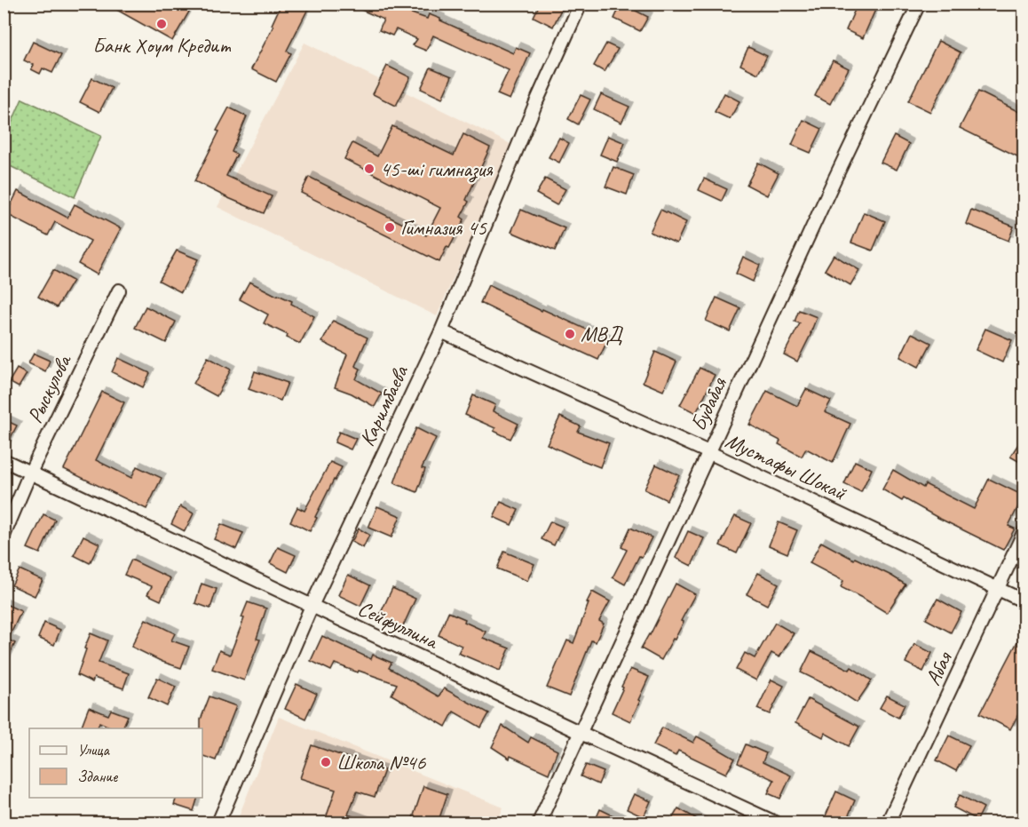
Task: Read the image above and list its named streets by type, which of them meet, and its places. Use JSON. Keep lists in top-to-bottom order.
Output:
{
  "streets": {
    "street": [
      "Рыскулова",
      "Будабая",
      "Каримбаева",
      "Мустафы Шокай",
      "Сейфуллина",
      "Абая"
    ]
  },
  "crossings": [
    ["Рыскулова", "Сейфуллина"],
    ["Будабая", "Мустафы Шокай"],
    ["Будабая", "Сейфуллина"],
    ["Каримбаева", "Мустафы Шокай"],
    ["Каримбаева", "Сейфуллина"],
    ["Мустафы Шокай", "Абая"]
  ],
  "places": [
    "Банк Хоум Кредит",
    "45-ші гимназия",
    "Гимназия 45",
    "МВД",
    "Школа №46"
  ],
  "legend": ["Улица", "Здание"]
}
